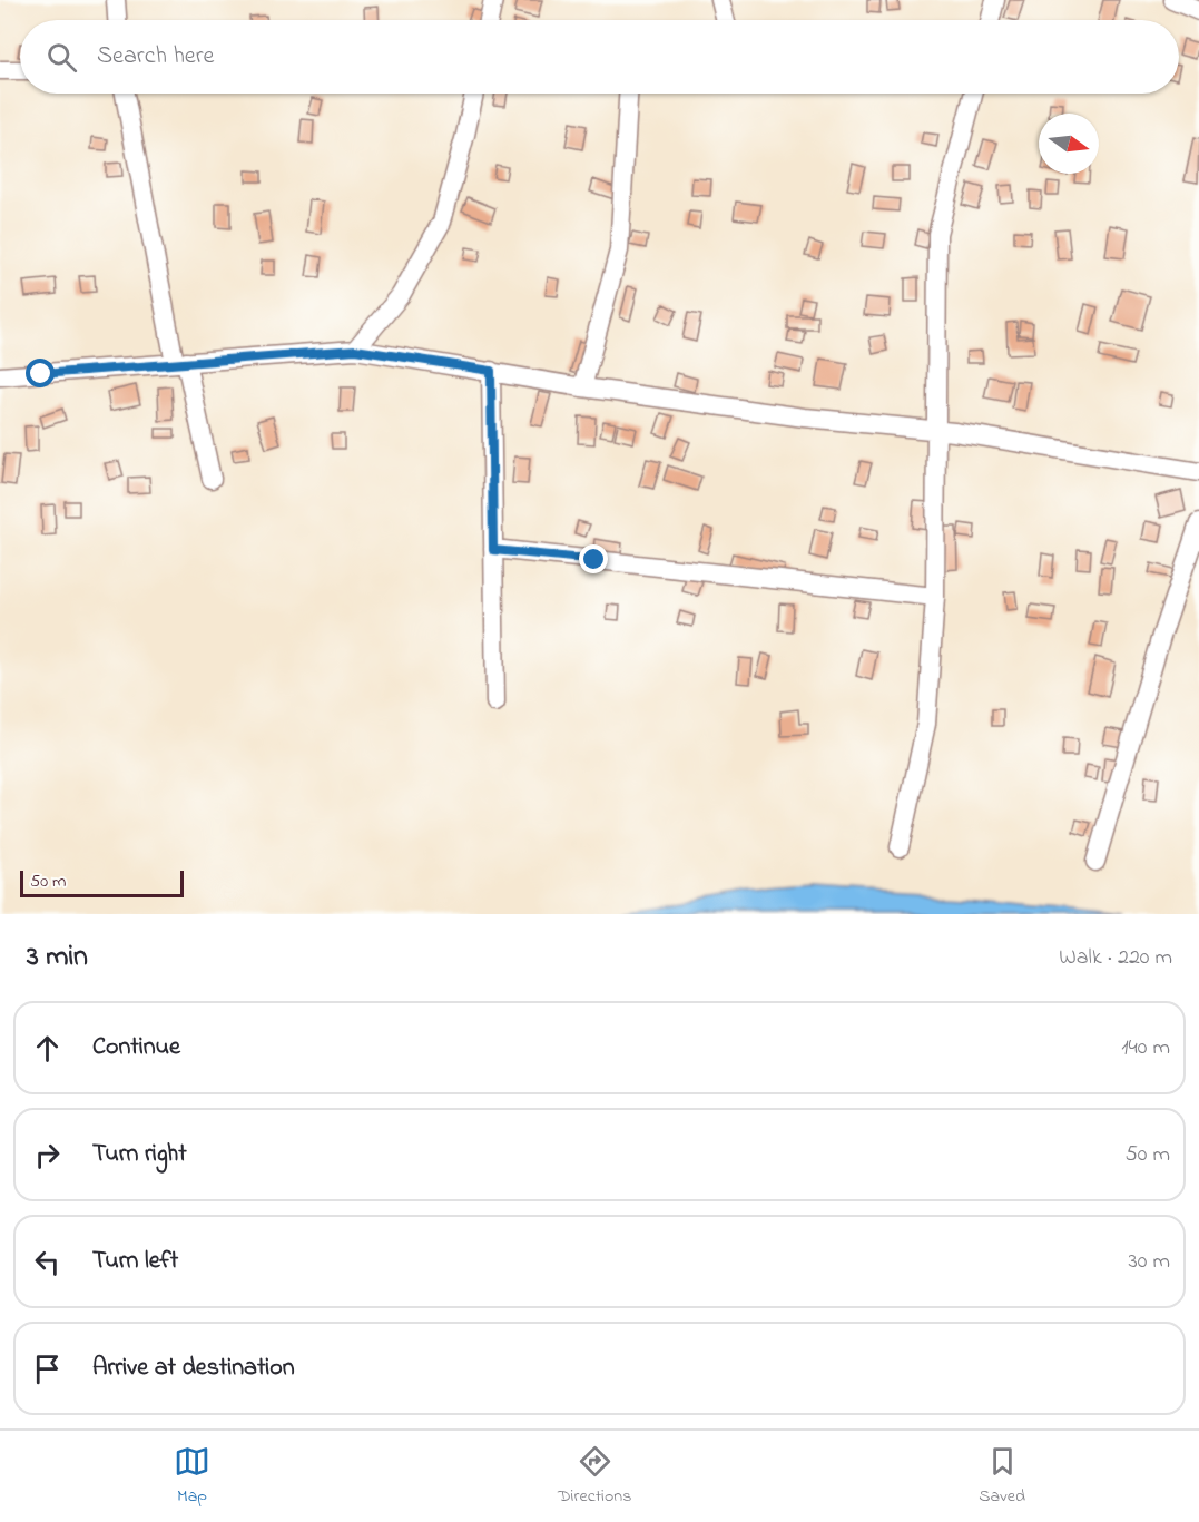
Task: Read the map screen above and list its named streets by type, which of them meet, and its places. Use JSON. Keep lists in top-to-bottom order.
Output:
{
  "scale_bar": "50 m",
  "north": "right",
  "page": {
    "search": "Search here",
    "scale": "50 m",
    "heading": ["3 min", "Walk · 220 m"],
    "list": [
      ["Continue", "140 m"],
      ["Turn right", "50 m"],
      ["Turn left", "30 m"],
      "Arrive at destination"
    ],
    "nav": ["Map", "Directions", "Saved"]
  }
}
